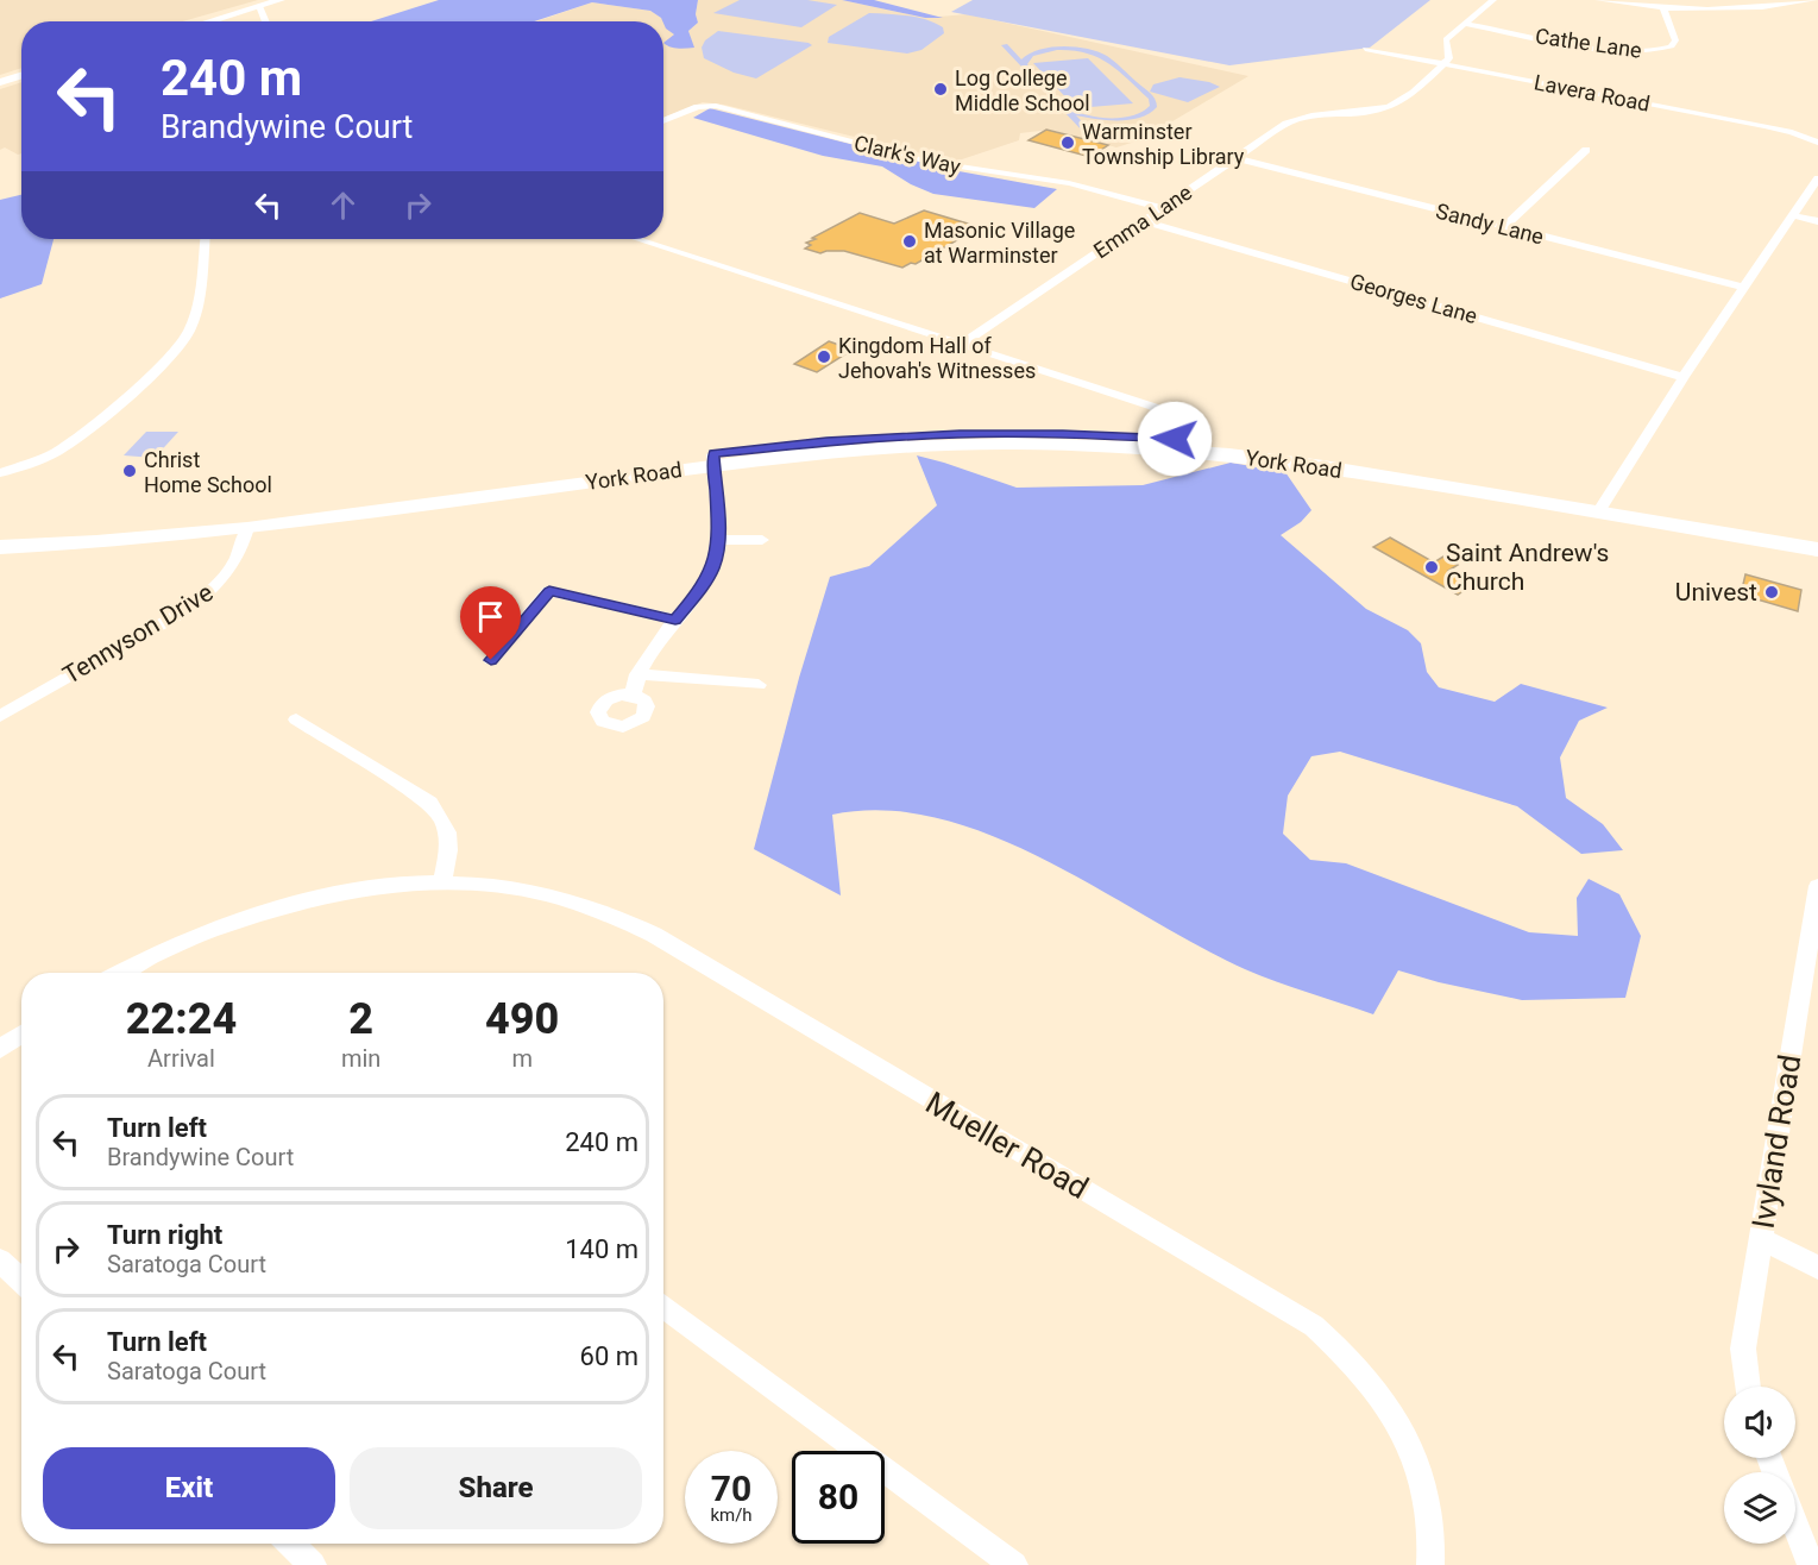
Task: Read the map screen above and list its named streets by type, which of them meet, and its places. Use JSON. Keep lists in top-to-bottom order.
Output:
{
  "streets": {
    "highway": ["York Road"],
    "street": [
      "Cathe Lane",
      "Lavera Road",
      "Clark's Way",
      "Emma Lane",
      "Sandy Lane",
      "Georges Lane",
      "Tennyson Drive",
      "Ivyland Road",
      "Mueller Road"
    ]
  },
  "crossings": [
    ["Lavera Road", "Emma Lane"],
    ["Clark's Way", "Emma Lane"],
    ["Emma Lane", "Sandy Lane"],
    ["Emma Lane", "Georges Lane"],
    ["York Road", "Tennyson Drive"]
  ],
  "places": [
    "Log College Middle School",
    "Warminster Township Library",
    "Masonic Village at Warminster",
    "Kingdom Hall of Jehovah's Witnesses",
    "Christ Home School",
    "Saint Andrew's Church",
    "Univest"
  ],
  "page": {
    "turn": ["240 m", "Brandywine Court"],
    "eta": [
      "22:24",
      "Arrival",
      "2",
      "min",
      "490",
      "m"
    ],
    "list": [
      {
        "name": "Turn left",
        "note": "Brandywine Court",
        "value": "240 m"
      },
      {
        "name": "Turn right",
        "note": "Saratoga Court",
        "value": "140 m"
      },
      {
        "name": "Turn left",
        "note": "Saratoga Court",
        "value": "60 m"
      }
    ],
    "buttons": ["Exit", "Share"],
    "speed": "70 km/h",
    "limit": "80"
  }
}
